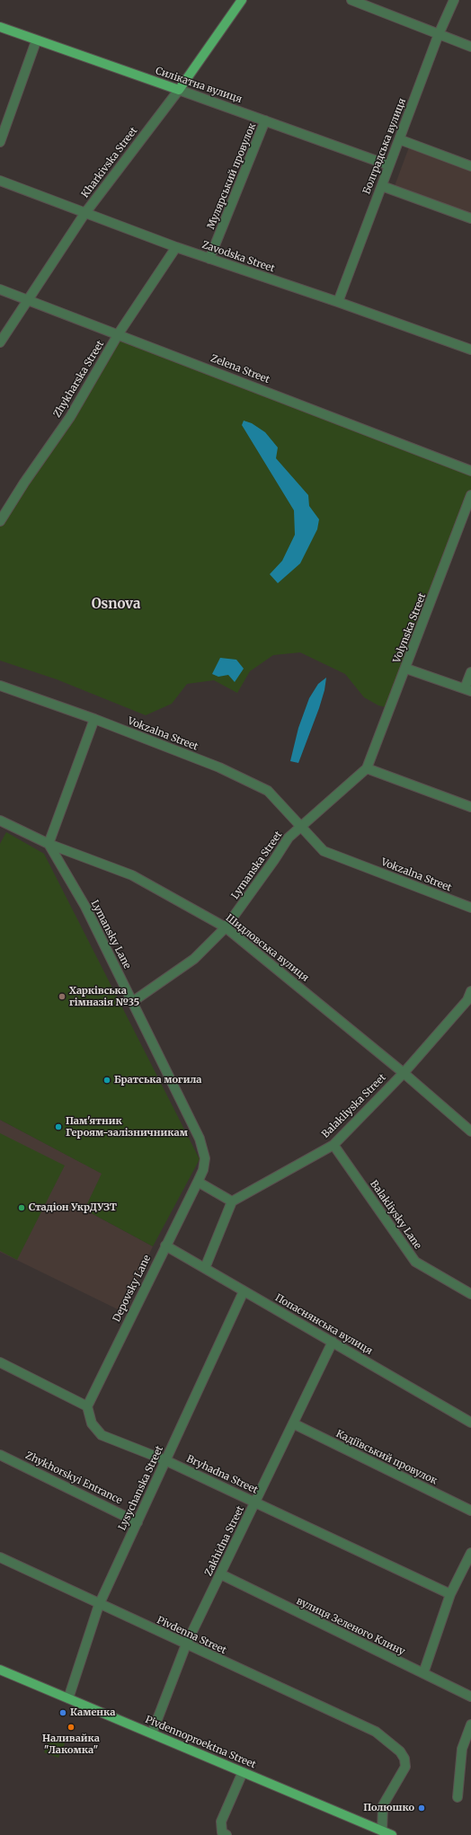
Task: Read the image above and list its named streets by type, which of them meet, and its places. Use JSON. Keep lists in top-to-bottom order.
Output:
{
  "streets": {
    "main road": ["Силікатна вулиця", "Kharkivska Street", "Pivdennoproektna Street"],
    "street": [
      "Болградська вулиця",
      "Мулярський провулок",
      "Zavodska Street",
      "Zelena Street",
      "Zhykharska Street",
      "Volynska Street",
      "Vokzalna Street",
      "Lymanska Street",
      "Lymansky Lane",
      "Шидловська вулиця",
      "Balakliyska Street",
      "Balakliysky Lane",
      "Depovsky Lane",
      "Попаснянська вулиця",
      "Кадіївський провулок",
      "Bryhadna Street",
      "Zhykhorskyi Entrance",
      "Lysychanska Street",
      "Zakhidna Street",
      "вулиця Зеленого Клину",
      "Pivdenna Street"
    ]
  },
  "crossings": [
    ["Силікатна вулиця", "Болградська вулиця"],
    ["Силікатна вулиця", "Kharkivska Street"],
    ["Силікатна вулиця", "Мулярський провулок"],
    ["Болградська вулиця", "Zavodska Street"],
    ["Kharkivska Street", "Zavodska Street"],
    ["Kharkivska Street", "Zelena Street"],
    ["Мулярський провулок", "Zavodska Street"],
    ["Zavodska Street", "Zhykharska Street"],
    ["Zelena Street", "Zhykharska Street"],
    ["Vokzalna Street", "Lymanska Street"],
    ["Lymanska Street", "Lymansky Lane"],
    ["Lymanska Street", "Шидловська вулиця"],
    ["Lymansky Lane", "Шидловська вулиця"],
    ["Lymansky Lane", "Depovsky Lane"],
    ["Шидловська вулиця", "Balakliyska Street"],
    ["Balakliyska Street", "Balakliysky Lane"],
    ["Depovsky Lane", "Попаснянська вулиця"],
    ["Depovsky Lane", "Bryhadna Street"],
    ["Попаснянська вулиця", "Lysychanska Street"],
    ["Попаснянська вулиця", "Zakhidna Street"],
    ["Кадіївський провулок", "Zakhidna Street"],
    ["Bryhadna Street", "Lysychanska Street"],
    ["Bryhadna Street", "Zakhidna Street"],
    ["Zhykhorskyi Entrance", "Lysychanska Street"],
    ["Lysychanska Street", "Pivdenna Street"],
    ["Lysychanska Street", "Pivdennoproektna Street"],
    ["Zakhidna Street", "вулиця Зеленого Клину"],
    ["Zakhidna Street", "Pivdenna Street"],
    ["Zakhidna Street", "Pivdennoproektna Street"],
    ["Pivdenna Street", "Pivdennoproektna Street"]
  ],
  "districts": ["Osnova"],
  "places": [
    "Харківська гімназія №35",
    "Братська могила",
    "Пам'ятник Героям-залізничникам",
    "Стадіон УкрДУЗТ",
    "Каменка",
    "Наливайка \"Лакомка\"",
    "Полюшко"
  ]
}
